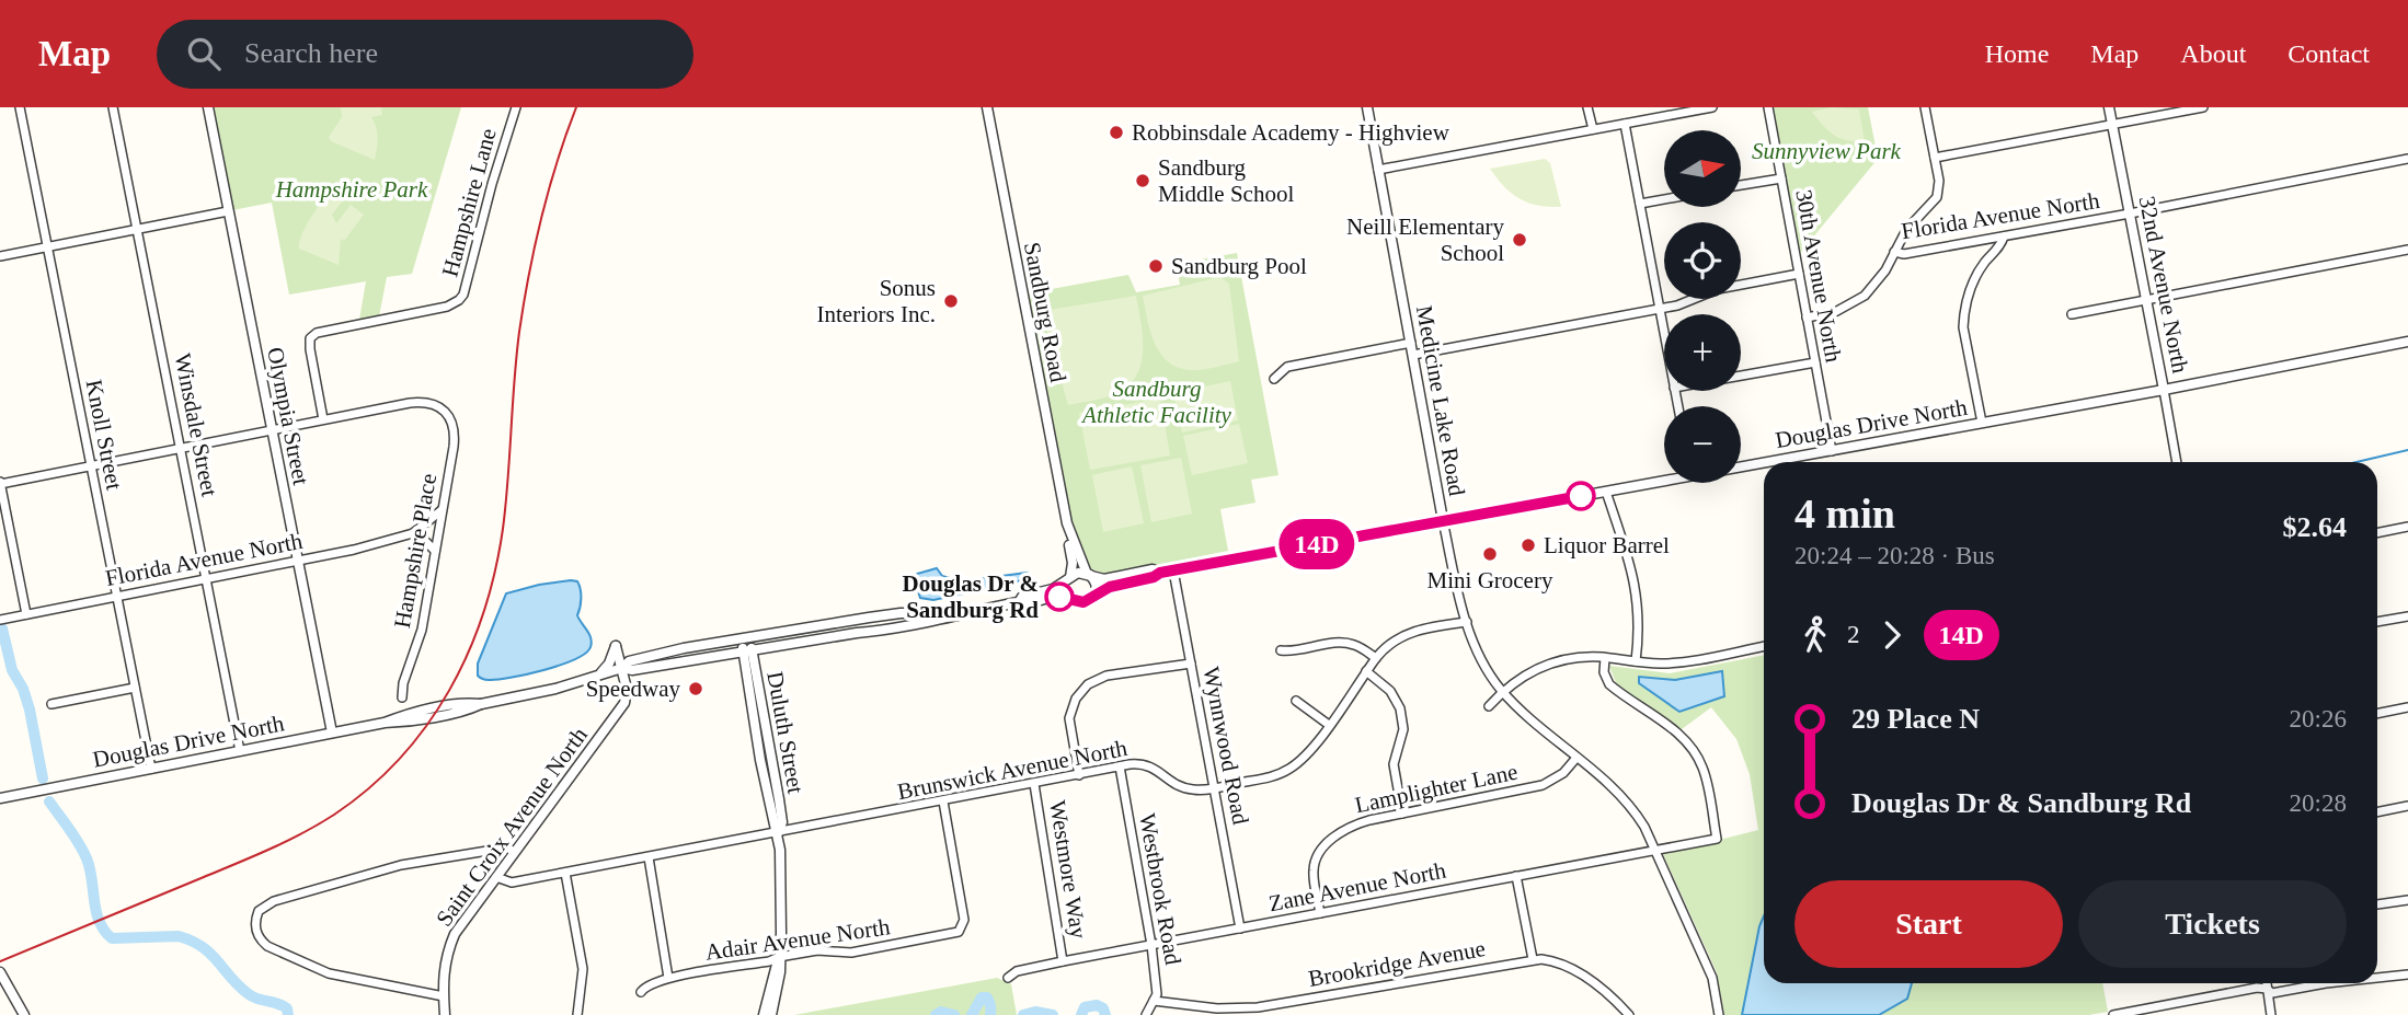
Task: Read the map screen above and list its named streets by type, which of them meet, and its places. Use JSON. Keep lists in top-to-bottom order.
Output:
{
  "streets": {
    "street": [
      "Hampshire Lane",
      "Florida Avenue North",
      "30th Avenue North",
      "32nd Avenue North",
      "Sandburg Road",
      "Medicine Lake Road",
      "Olympia Street",
      "Douglas Drive North",
      "Winsdale Street",
      "Knoll Street",
      "Hampshire Place",
      "Duluth Street",
      "Wynnwood Road",
      "Brunswick Avenue North",
      "Lamplighter Lane",
      "Saint Croix Avenue North",
      "Westmore Way",
      "Zane Avenue North",
      "Westbrook Road",
      "Adair Avenue North",
      "Brookridge Avenue"
    ]
  },
  "crossings": [
    ["Hampshire Lane", "Hampshire Place"],
    ["Florida Avenue North", "30th Avenue North"],
    ["Florida Avenue North", "32nd Avenue North"],
    ["Florida Avenue North", "Olympia Street"],
    ["Florida Avenue North", "Winsdale Street"],
    ["Florida Avenue North", "Knoll Street"],
    ["Florida Avenue North", "Hampshire Place"],
    ["30th Avenue North", "Douglas Drive North"],
    ["32nd Avenue North", "Douglas Drive North"],
    ["Sandburg Road", "Douglas Drive North"],
    ["Medicine Lake Road", "Douglas Drive North"],
    ["Medicine Lake Road", "Brunswick Avenue North"],
    ["Medicine Lake Road", "Lamplighter Lane"],
    ["Medicine Lake Road", "Zane Avenue North"],
    ["Olympia Street", "Douglas Drive North"],
    ["Douglas Drive North", "Winsdale Street"],
    ["Douglas Drive North", "Knoll Street"],
    ["Douglas Drive North", "Duluth Street"],
    ["Douglas Drive North", "Wynnwood Road"],
    ["Douglas Drive North", "Saint Croix Avenue North"],
    ["Duluth Street", "Brunswick Avenue North"],
    ["Duluth Street", "Adair Avenue North"],
    ["Wynnwood Road", "Brunswick Avenue North"],
    ["Wynnwood Road", "Zane Avenue North"],
    ["Brunswick Avenue North", "Saint Croix Avenue North"],
    ["Brunswick Avenue North", "Westmore Way"],
    ["Brunswick Avenue North", "Westbrook Road"],
    ["Brunswick Avenue North", "Adair Avenue North"],
    ["Lamplighter Lane", "Zane Avenue North"],
    ["Westmore Way", "Zane Avenue North"],
    ["Zane Avenue North", "Westbrook Road"],
    ["Westbrook Road", "Brookridge Avenue"]
  ],
  "parks": ["Sunnyview Park", "Hampshire Park", "Sandburg Athletic Facility"],
  "places": [
    "Robbinsdale Academy - Highview",
    "Sandburg Middle School",
    "Neill Elementary School",
    "Sandburg Pool",
    "Sonus Interiors Inc.",
    "Liquor Barrel",
    "Mini Grocery",
    "Douglas Dr & Sandburg Rd",
    "Speedway"
  ],
  "lines": ["bus line 14D"],
  "north": "right",
  "page": {
    "header": "Map",
    "search": "Search here",
    "nav": [
      "Home",
      "Map",
      "About",
      "Contact"
    ],
    "on_map": "14D",
    "map_buttons": ["+", "−"],
    "heading": ["4 min", "20:24 – 20:28 · Bus", "$2.64"],
    "legs": ["2", "14D"],
    "list": [
      {
        "name": "29 Place N",
        "value": "20:26"
      },
      {
        "name": "Douglas Dr & Sandburg Rd",
        "value": "20:28"
      }
    ],
    "buttons": ["Start", "Tickets"]
  }
}
